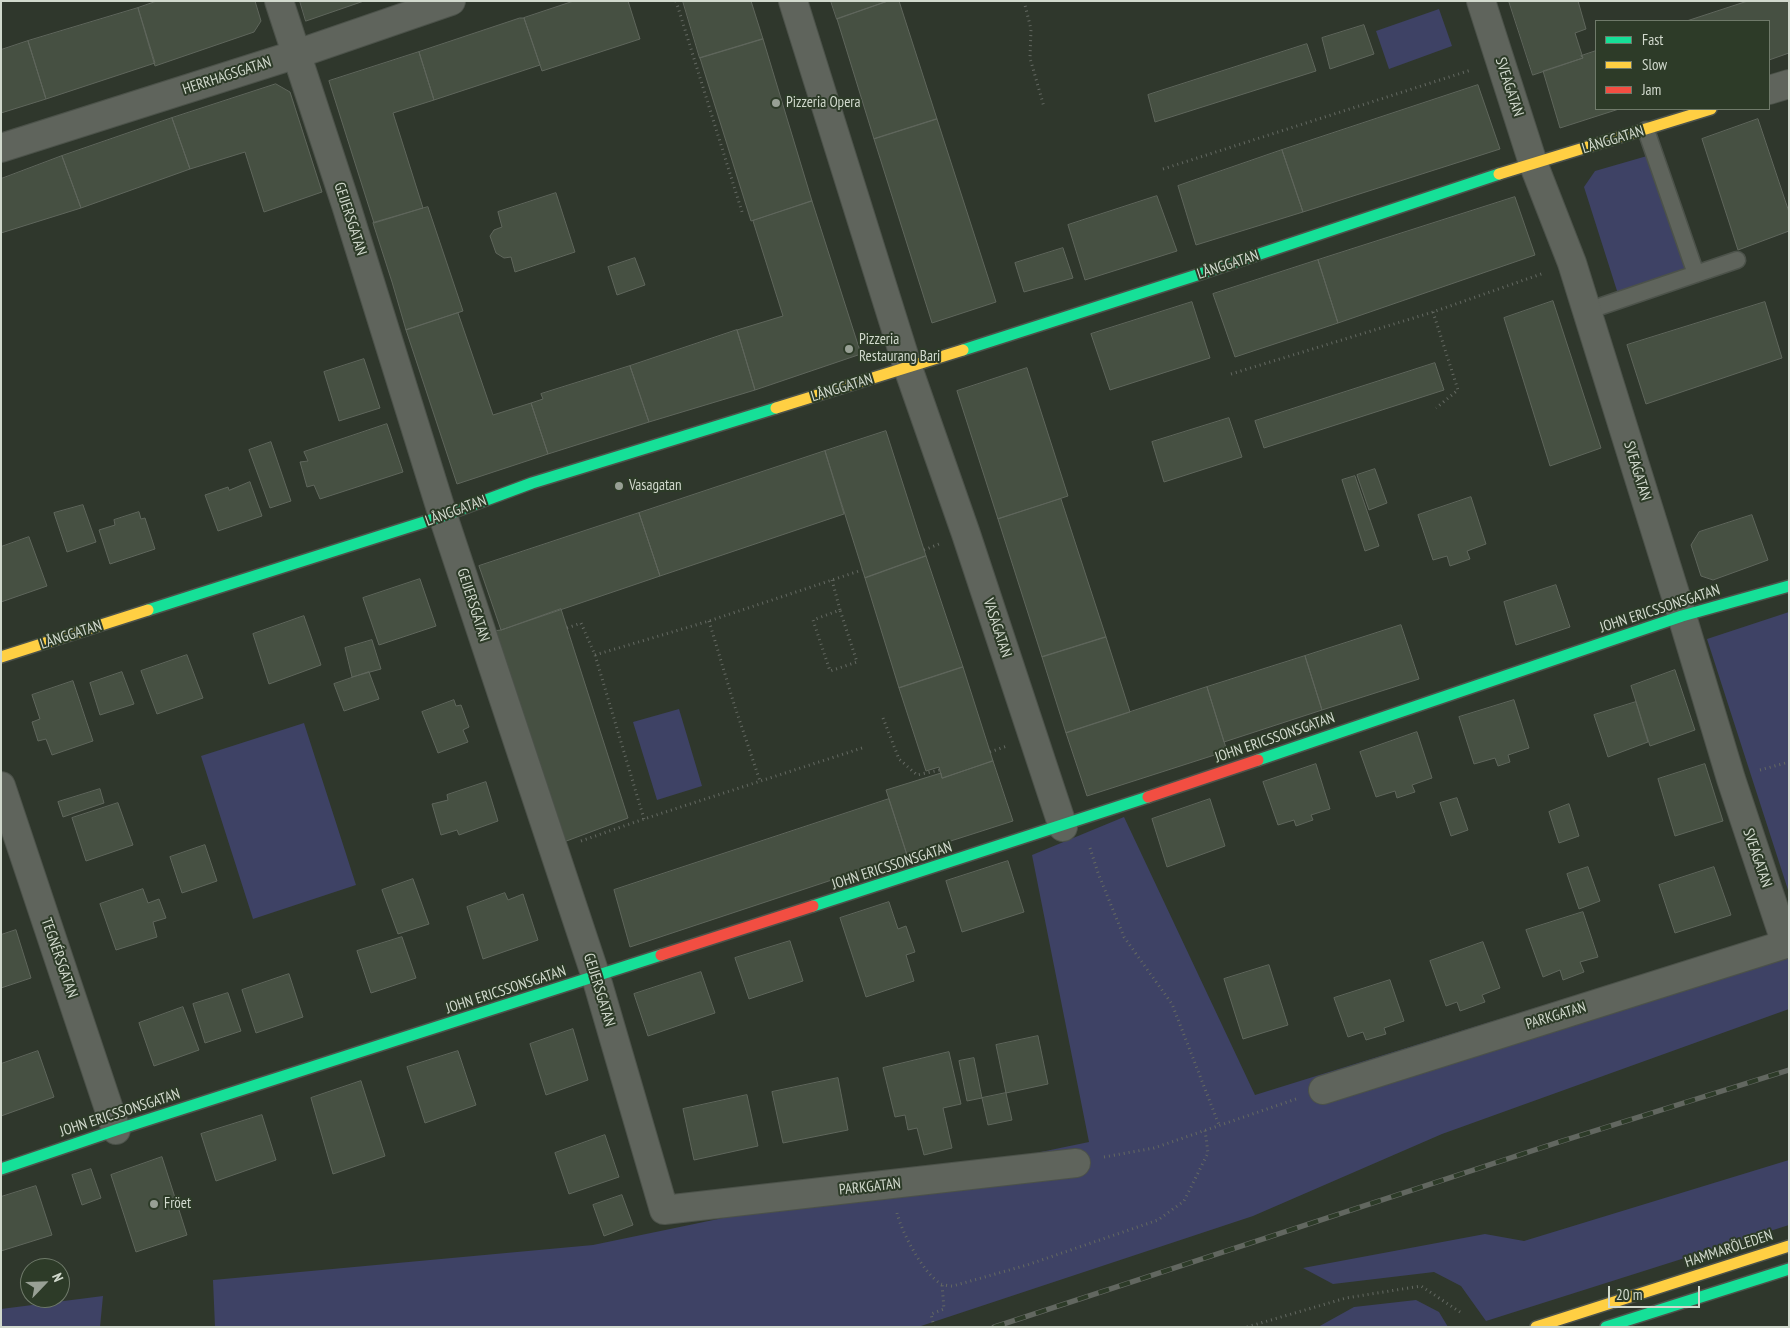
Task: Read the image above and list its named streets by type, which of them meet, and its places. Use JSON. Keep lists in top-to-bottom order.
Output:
{
  "streets": {
    "street": [
      "HERRHAGSGATAN",
      "SVEAGATAN",
      "LÅNGGATAN",
      "GEIJERSGATAN",
      "JOHN ERICSSONSGATAN",
      "VASAGATAN",
      "TEGNÉRSGATAN",
      "PARKGATAN",
      "HAMMARÖLEDEN"
    ]
  },
  "crossings": [
    ["HERRHAGSGATAN", "GEIJERSGATAN"],
    ["SVEAGATAN", "LÅNGGATAN"],
    ["SVEAGATAN", "JOHN ERICSSONSGATAN"],
    ["SVEAGATAN", "PARKGATAN"],
    ["LÅNGGATAN", "GEIJERSGATAN"],
    ["LÅNGGATAN", "VASAGATAN"],
    ["GEIJERSGATAN", "JOHN ERICSSONSGATAN"],
    ["GEIJERSGATAN", "PARKGATAN"],
    ["JOHN ERICSSONSGATAN", "VASAGATAN"],
    ["JOHN ERICSSONSGATAN", "TEGNÉRSGATAN"]
  ],
  "places": [
    "Pizzeria Opera",
    "Pizzeria Restaurang Bari",
    "Vasagatan",
    "Fröet"
  ],
  "legend": ["Fast", "Slow", "Jam"],
  "scale_bar": "20 m",
  "north": "top right"
}
